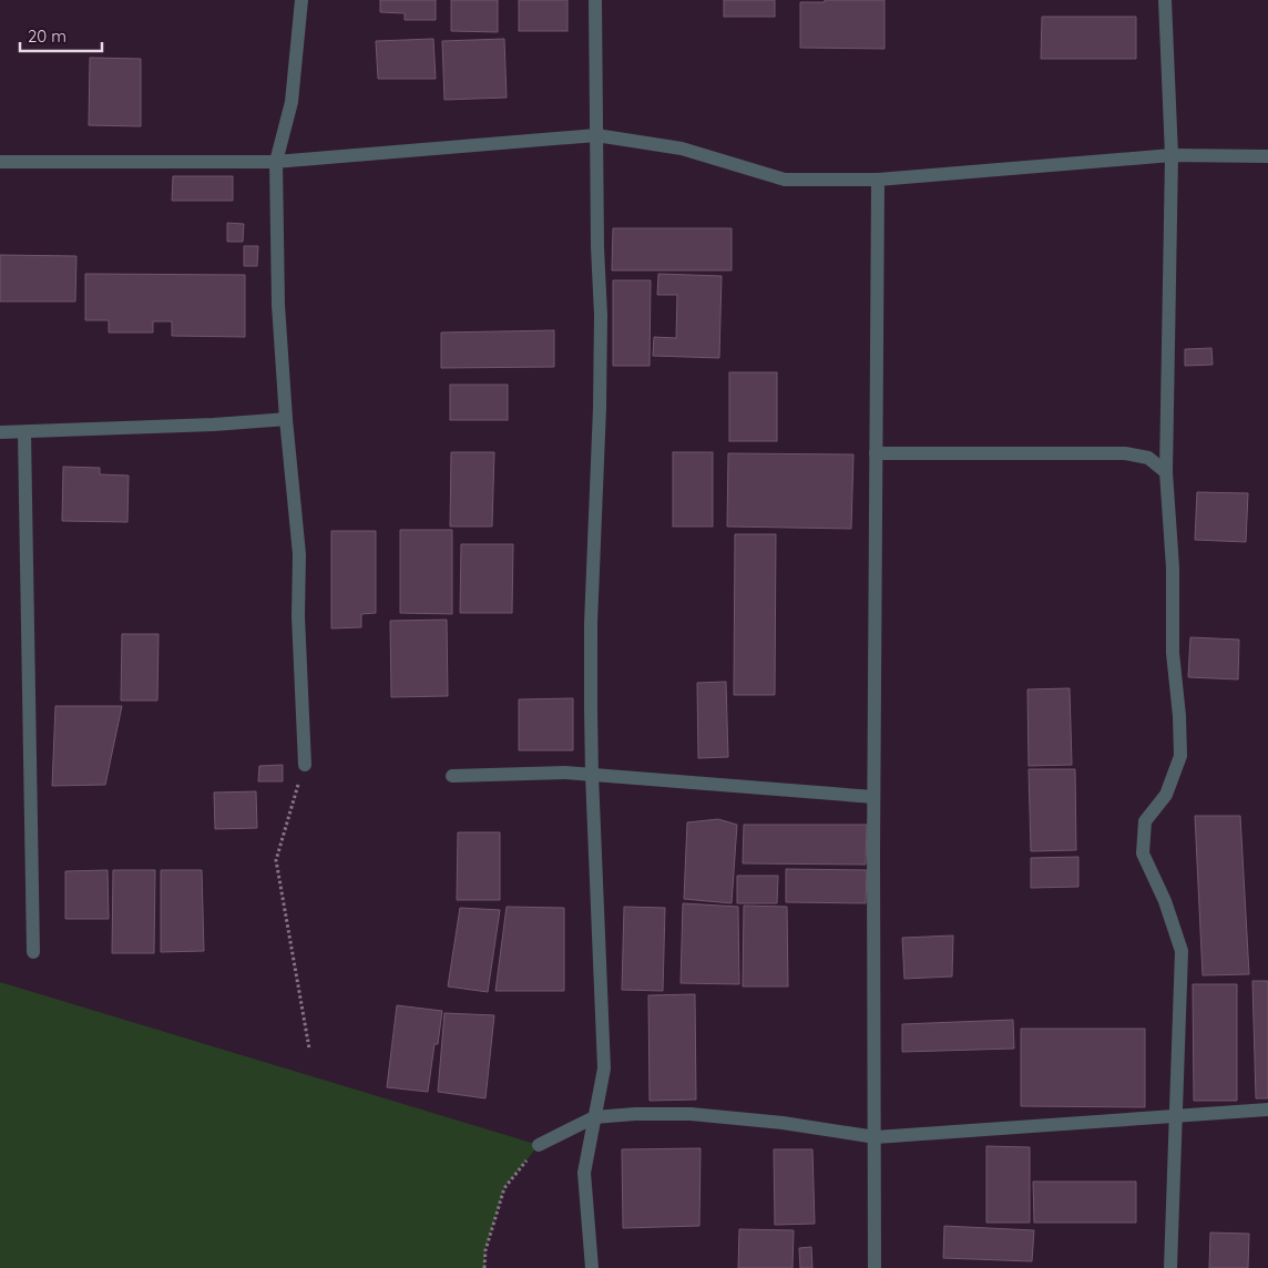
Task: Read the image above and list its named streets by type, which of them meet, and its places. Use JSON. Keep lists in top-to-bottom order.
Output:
{
  "scale_bar": "20 m"
}
